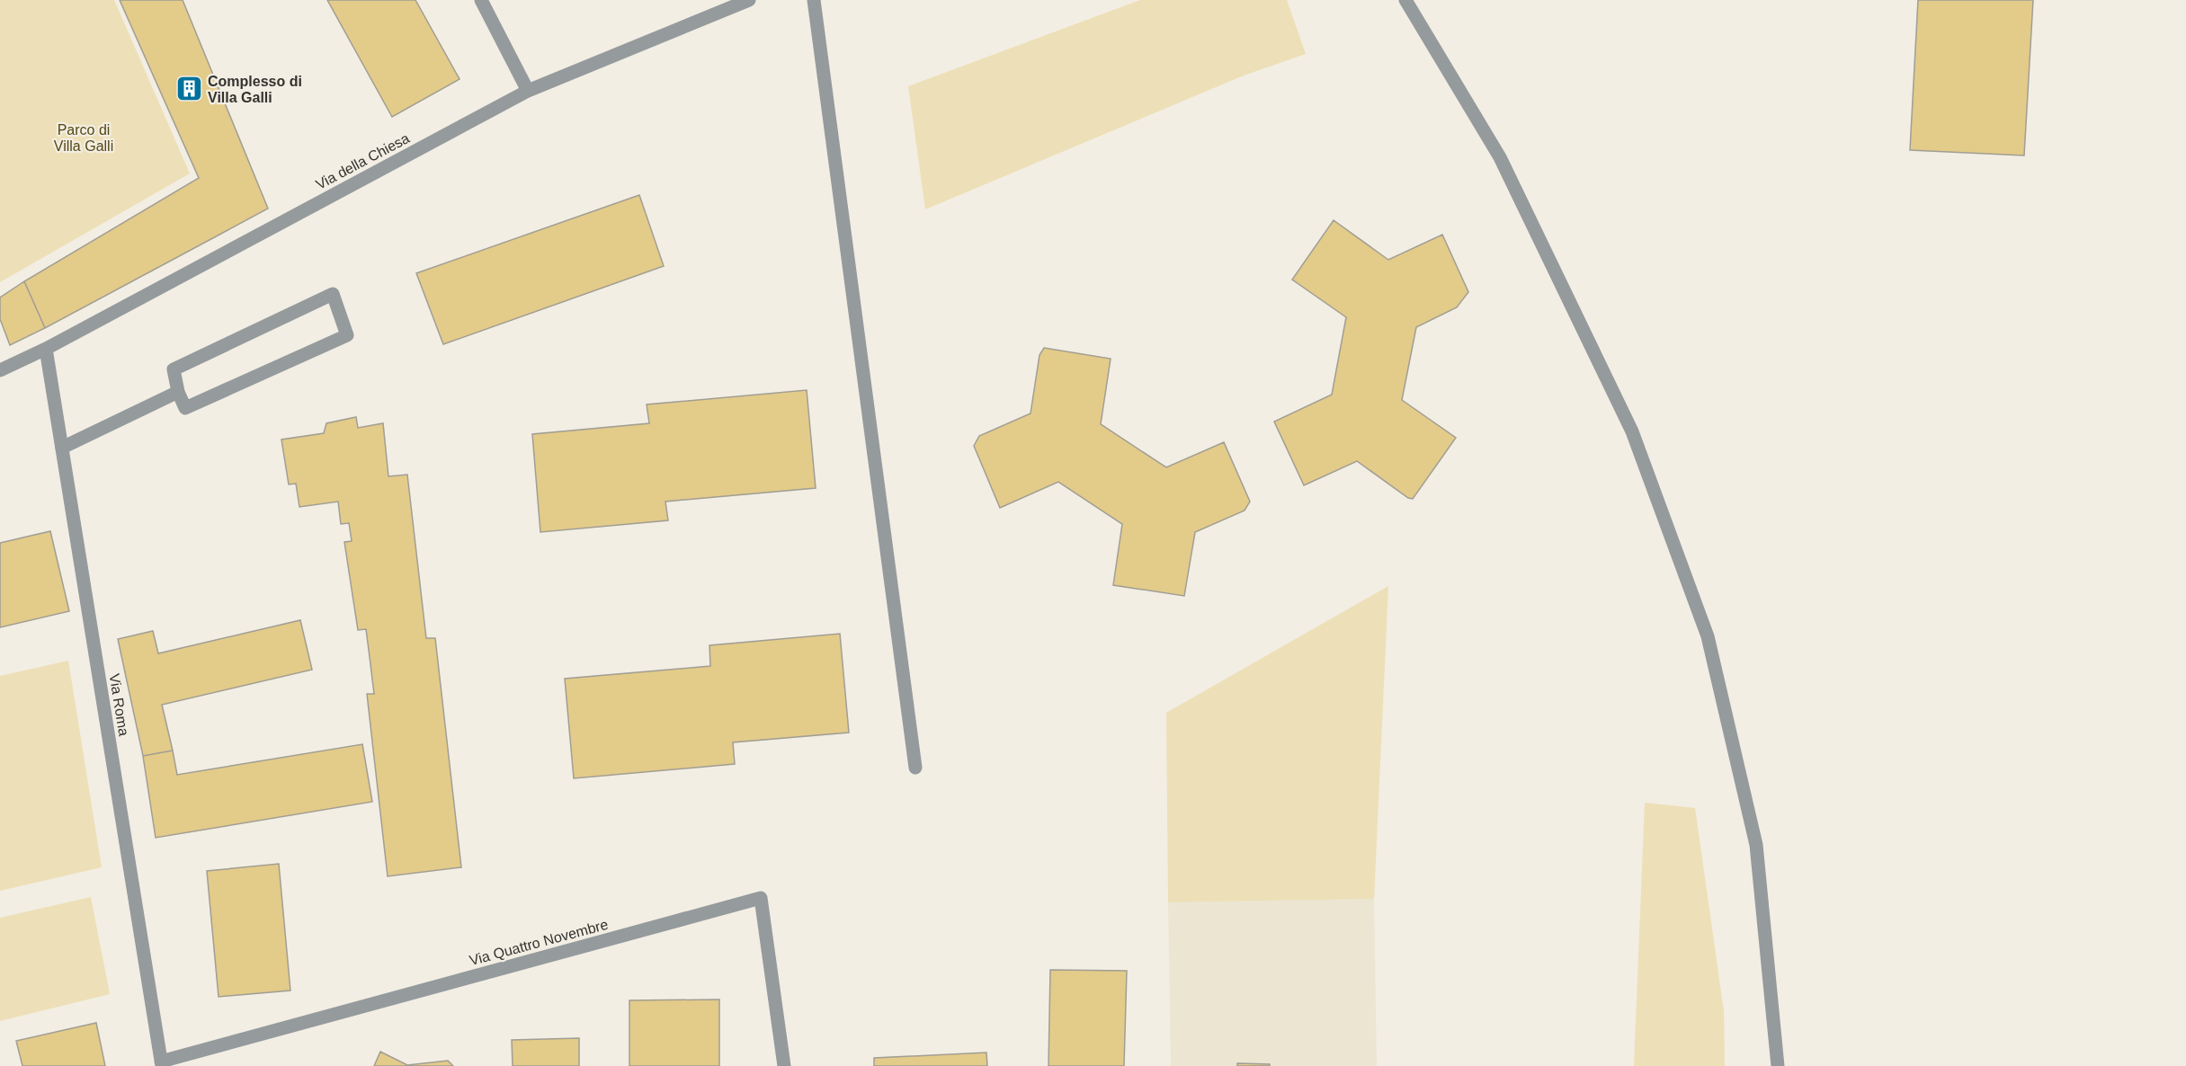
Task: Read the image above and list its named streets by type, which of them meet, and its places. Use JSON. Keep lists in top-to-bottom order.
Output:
{
  "streets": {
    "street": ["Via della Chiesa", "Via Roma", "Via Quattro Novembre"]
  },
  "crossings": [
    ["Via della Chiesa", "Via Roma"],
    ["Via Roma", "Via Quattro Novembre"]
  ],
  "parks": ["Parco di Villa Galli"],
  "places": {
    "building": ["Complesso di Villa Galli"]
  }
}
